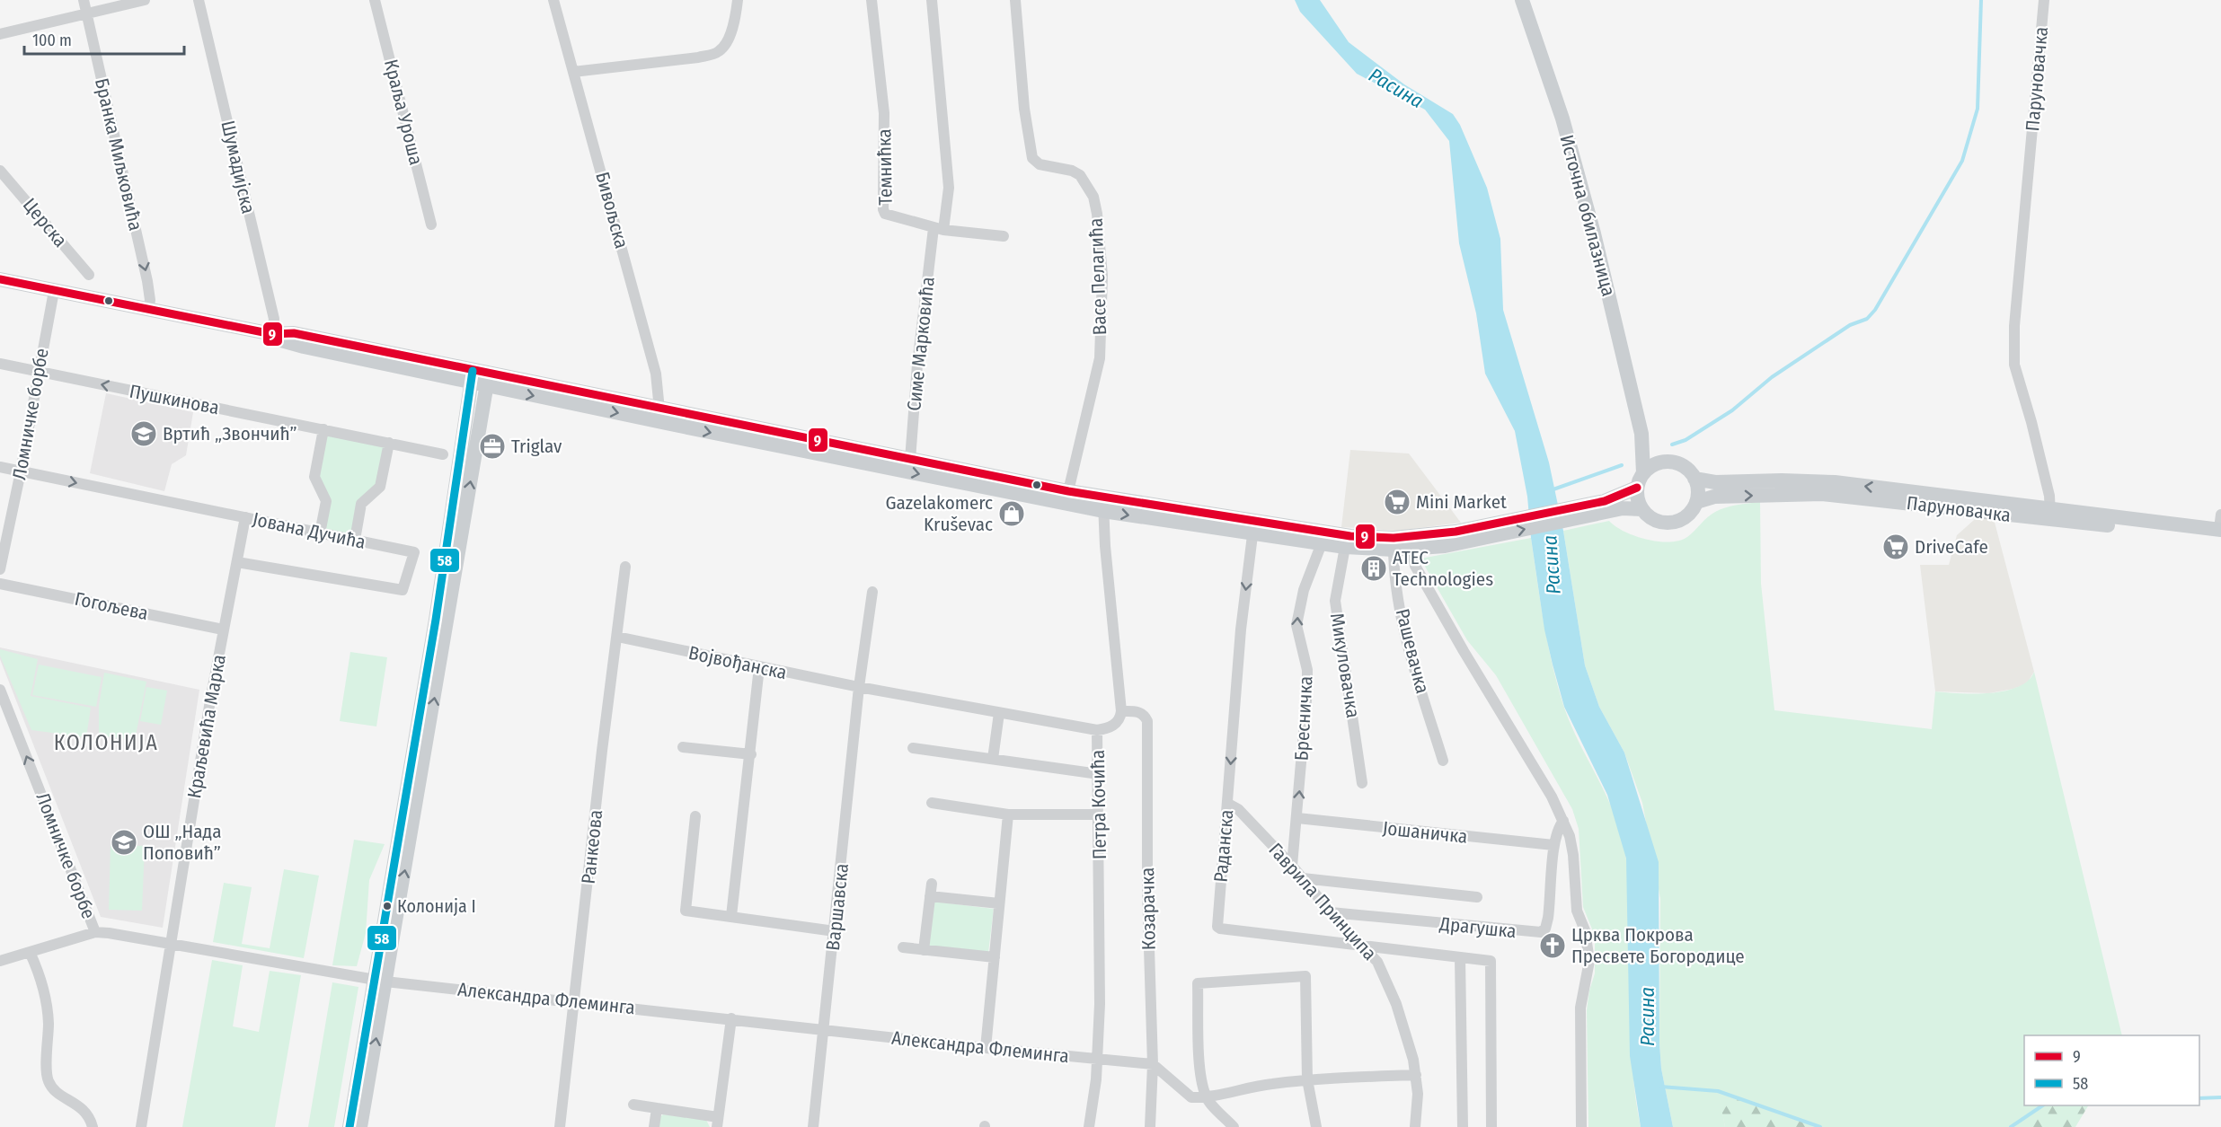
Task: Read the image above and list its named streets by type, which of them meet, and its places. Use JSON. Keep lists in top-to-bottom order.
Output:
{
  "streets": {
    "main road": ["Паруновачка", "Источна обилазница"],
    "street": [
      "Краља Уроша",
      "Бранка Миљковића",
      "Шумадијска",
      "Темнићка",
      "Бивољска",
      "Церска",
      "Васе Пелагића",
      "Симе Марковића",
      "Пушкинова",
      "Ломничке борбе",
      "Јована Дучића",
      "Гогољева",
      "Рашевачка",
      "Војвођанска",
      "Микуловачка",
      "Бресничка",
      "Краљевића Марка",
      "Петра Кочића",
      "Јошаничка",
      "Раданска",
      "Ранкеова",
      "Гаврила Принципа",
      "Варшавска",
      "Козарачка",
      "Драгушка",
      "Александра Флеминга"
    ]
  },
  "crossings": [
    ["Паруновачка", "Источна обилазница"],
    ["Темнићка", "Симе Марковића"],
    ["Пушкинова", "Ломничке борбе"],
    ["Ломничке борбе", "Јована Дучића"],
    ["Ломничке борбе", "Александра Флеминга"],
    ["Јована Дучића", "Краљевића Марка"],
    ["Гогољева", "Краљевића Марка"],
    ["Војвођанска", "Петра Кочића"],
    ["Војвођанска", "Ранкеова"],
    ["Војвођанска", "Варшавска"],
    ["Бресничка", "Јошаничка"],
    ["Бресничка", "Гаврила Принципа"],
    ["Краљевића Марка", "Александра Флеминга"],
    ["Петра Кочића", "Козарачка"],
    ["Петра Кочића", "Александра Флеминга"],
    ["Јошаничка", "Драгушка"],
    ["Раданска", "Гаврила Принципа"],
    ["Ранкеова", "Александра Флеминга"],
    ["Гаврила Принципа", "Драгушка"],
    ["Варшавска", "Александра Флеминга"],
    ["Козарачка", "Александра Флеминга"]
  ],
  "one_way": [
    "Бранка Миљковића",
    "Пушкинова",
    "Ломничке борбе",
    "Јована Дучића",
    "Бресничка"
  ],
  "districts": ["КОЛОНИЈА"],
  "water": ["Расина"],
  "places": {
    "school or university": ["Вртић „Звончић”", "ОШ „Нада Поповић”"],
    "office": ["Triglav"],
    "supermarket": ["Mini Market", "DriveCafe"],
    "shop": ["Gazelakomerc Kruševac"],
    "building": ["ATEC Technologies"],
    "other": ["Колонија I"],
    "church": ["Црква Покрова Пресвете Богородице"]
  },
  "lines": ["transit line 9", "transit line 58"],
  "legend": ["9", "58"],
  "scale_bar": "100 m"
}
